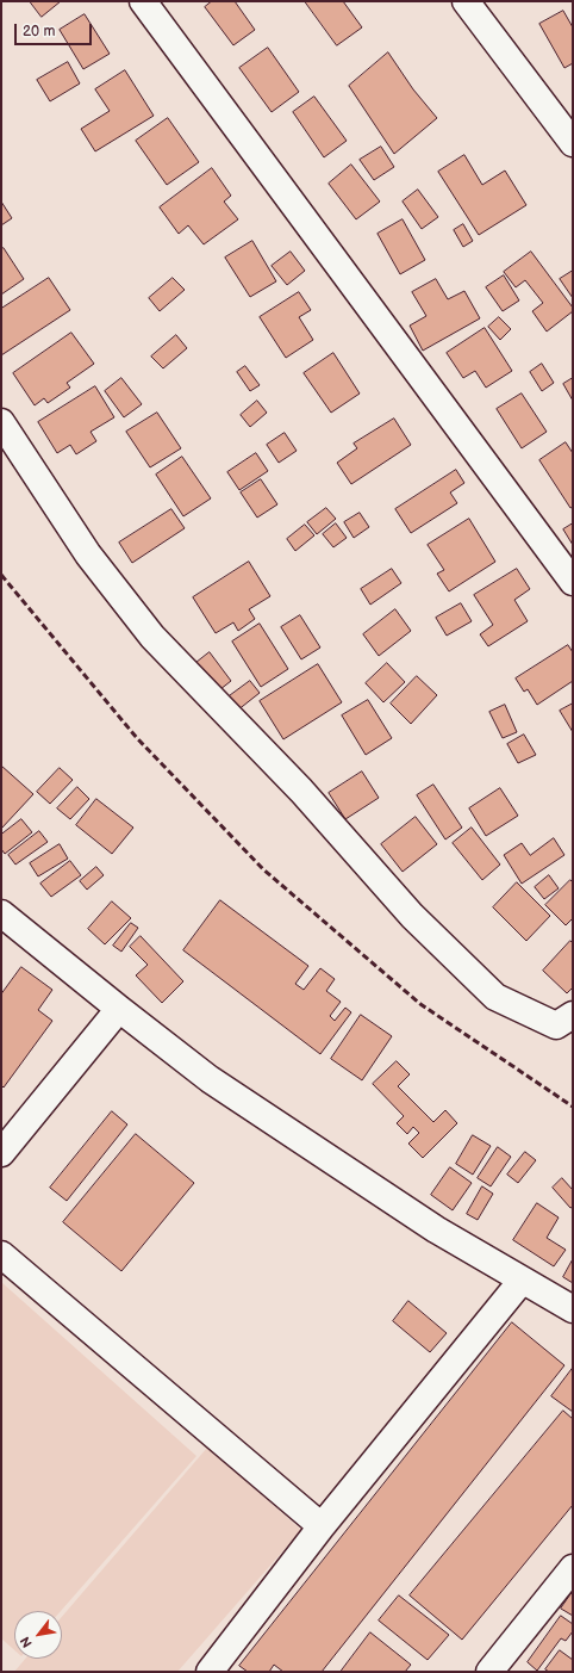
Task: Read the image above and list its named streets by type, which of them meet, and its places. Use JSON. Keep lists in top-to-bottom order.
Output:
{
  "scale_bar": "20 m",
  "north": "bottom left"
}
